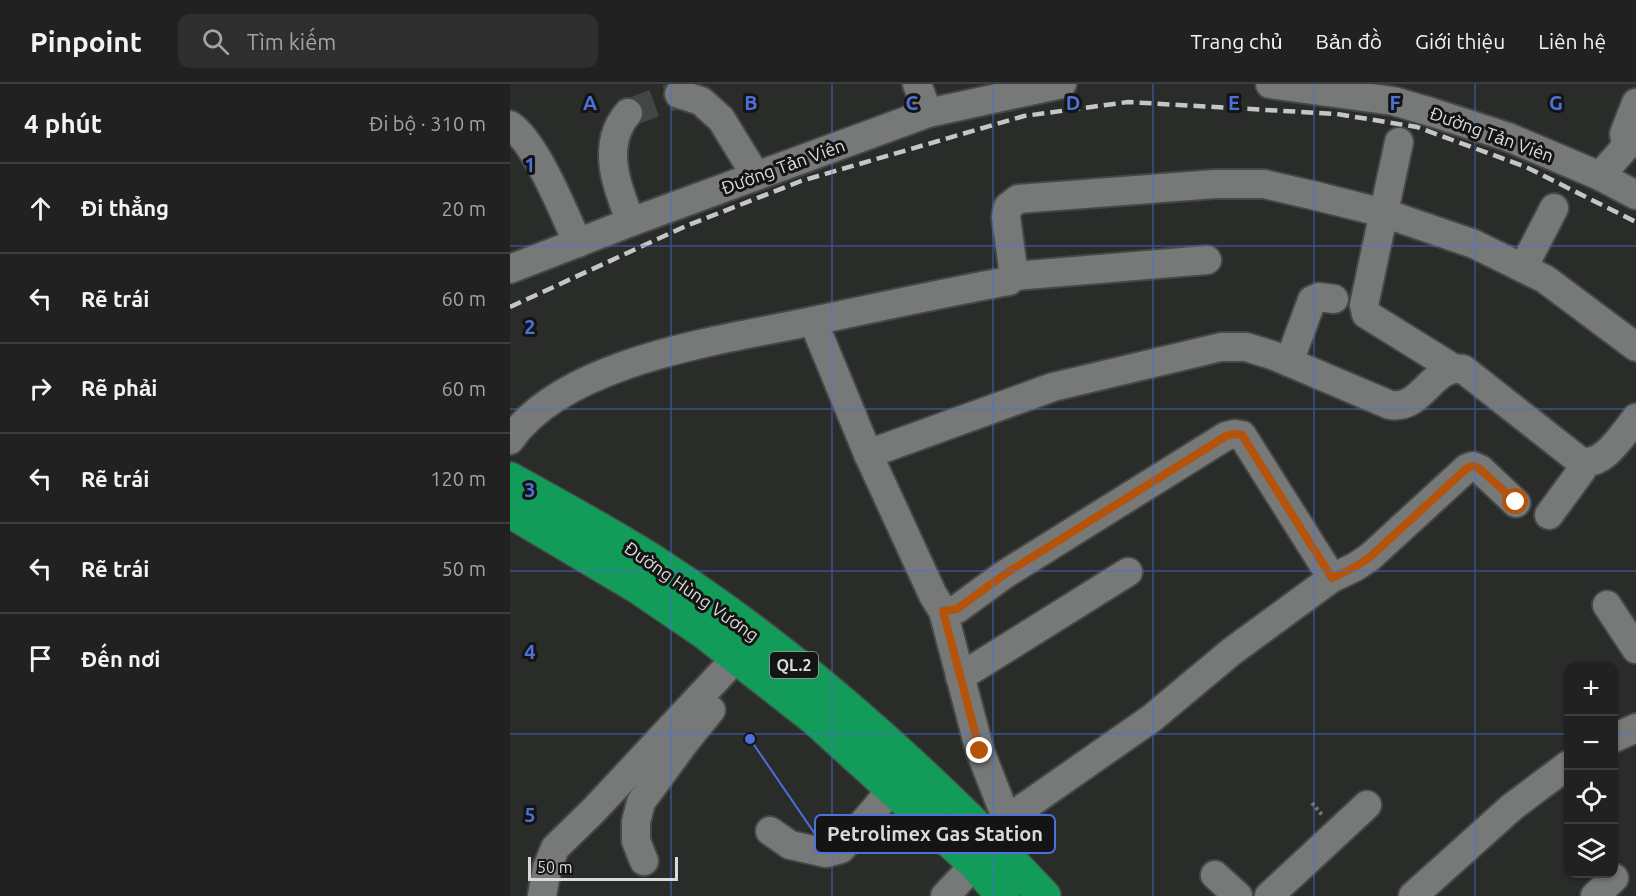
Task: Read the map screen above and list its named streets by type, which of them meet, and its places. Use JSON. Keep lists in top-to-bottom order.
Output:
{
  "streets": {
    "highway": ["Đường Hùng Vương", "QL.2"],
    "street": ["Đường Tản Viên"]
  },
  "places": ["Petrolimex Gas Station"],
  "scale_bar": "50 m",
  "page": {
    "header": "Pinpoint",
    "search": "Tìm kiếm",
    "nav": [
      "Trang chủ",
      "Bản đồ",
      "Giới thiệu",
      "Liên hệ"
    ],
    "heading": ["4 phút", "Đi bộ · 310 m"],
    "list": [
      ["Đi thẳng", "20 m"],
      ["Rẽ trái", "60 m"],
      ["Rẽ phải", "60 m"],
      ["Rẽ trái", "120 m"],
      ["Rẽ trái", "50 m"],
      "Đến nơi"
    ],
    "map_buttons": ["+", "−"],
    "scale": "50 m"
  },
  "grid": {
    "columns": [
      "A",
      "B",
      "C",
      "D",
      "E",
      "F",
      "G"
    ],
    "rows": [
      "1",
      "2",
      "3",
      "4",
      "5"
    ]
  }
}
